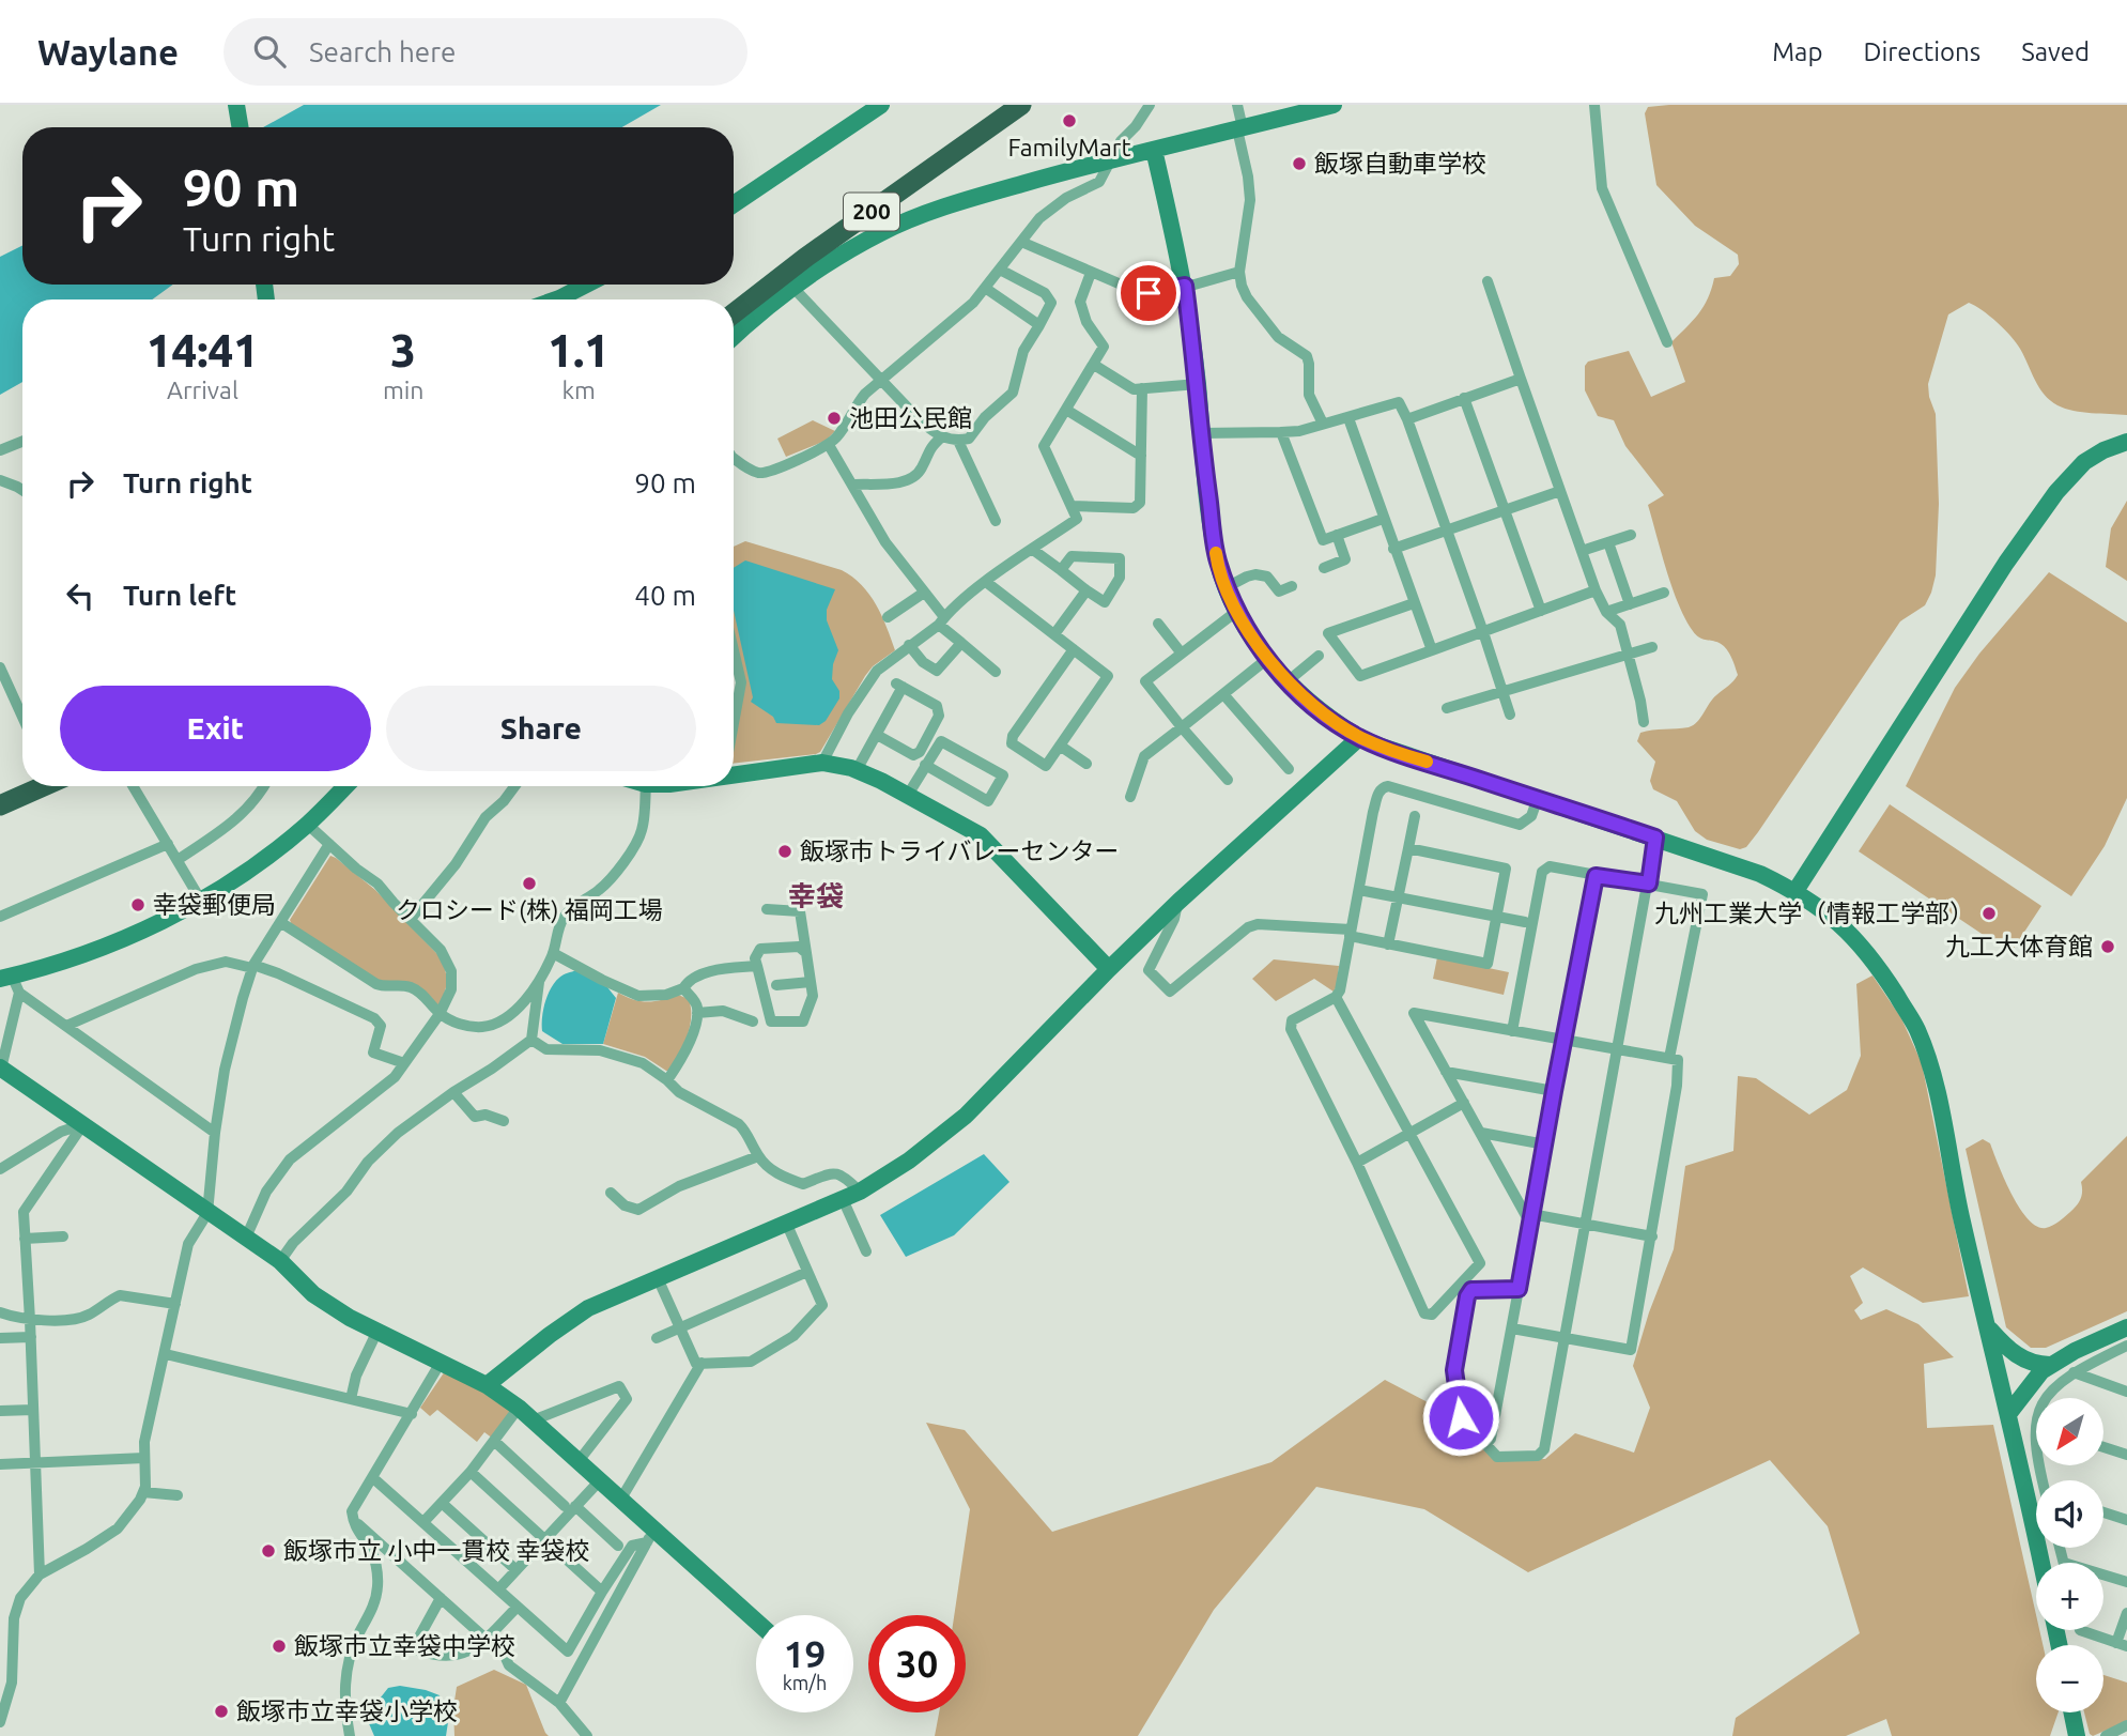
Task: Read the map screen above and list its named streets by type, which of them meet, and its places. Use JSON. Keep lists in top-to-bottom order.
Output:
{
  "streets": {
    "highway": ["200"]
  },
  "districts": ["幸袋"],
  "places": [
    "FamilyMart",
    "飯塚自動車学校",
    "池田公民館",
    "飯塚市トライバレーセンター",
    "クロシード(株) 福岡工場",
    "幸袋郵便局",
    "九州工業大学（情報工学部）",
    "九工大体育館",
    "飯塚市立 小中一貫校 幸袋校",
    "飯塚市立幸袋中学校",
    "飯塚市立幸袋小学校"
  ],
  "north": "bottom left",
  "page": {
    "header": "Waylane",
    "search": "Search here",
    "nav": ["Map", "Directions", "Saved"],
    "turn": ["90 m", "Turn right"],
    "eta": [
      "14:41",
      "Arrival",
      "3",
      "min",
      "1.1",
      "km"
    ],
    "list": [
      {
        "name": "Turn right",
        "value": "90 m"
      },
      {
        "name": "Turn left",
        "value": "40 m"
      }
    ],
    "buttons": ["Exit", "Share"],
    "map_buttons": ["+", "−"],
    "speed": "19 km/h",
    "limit": "30"
  }
}
